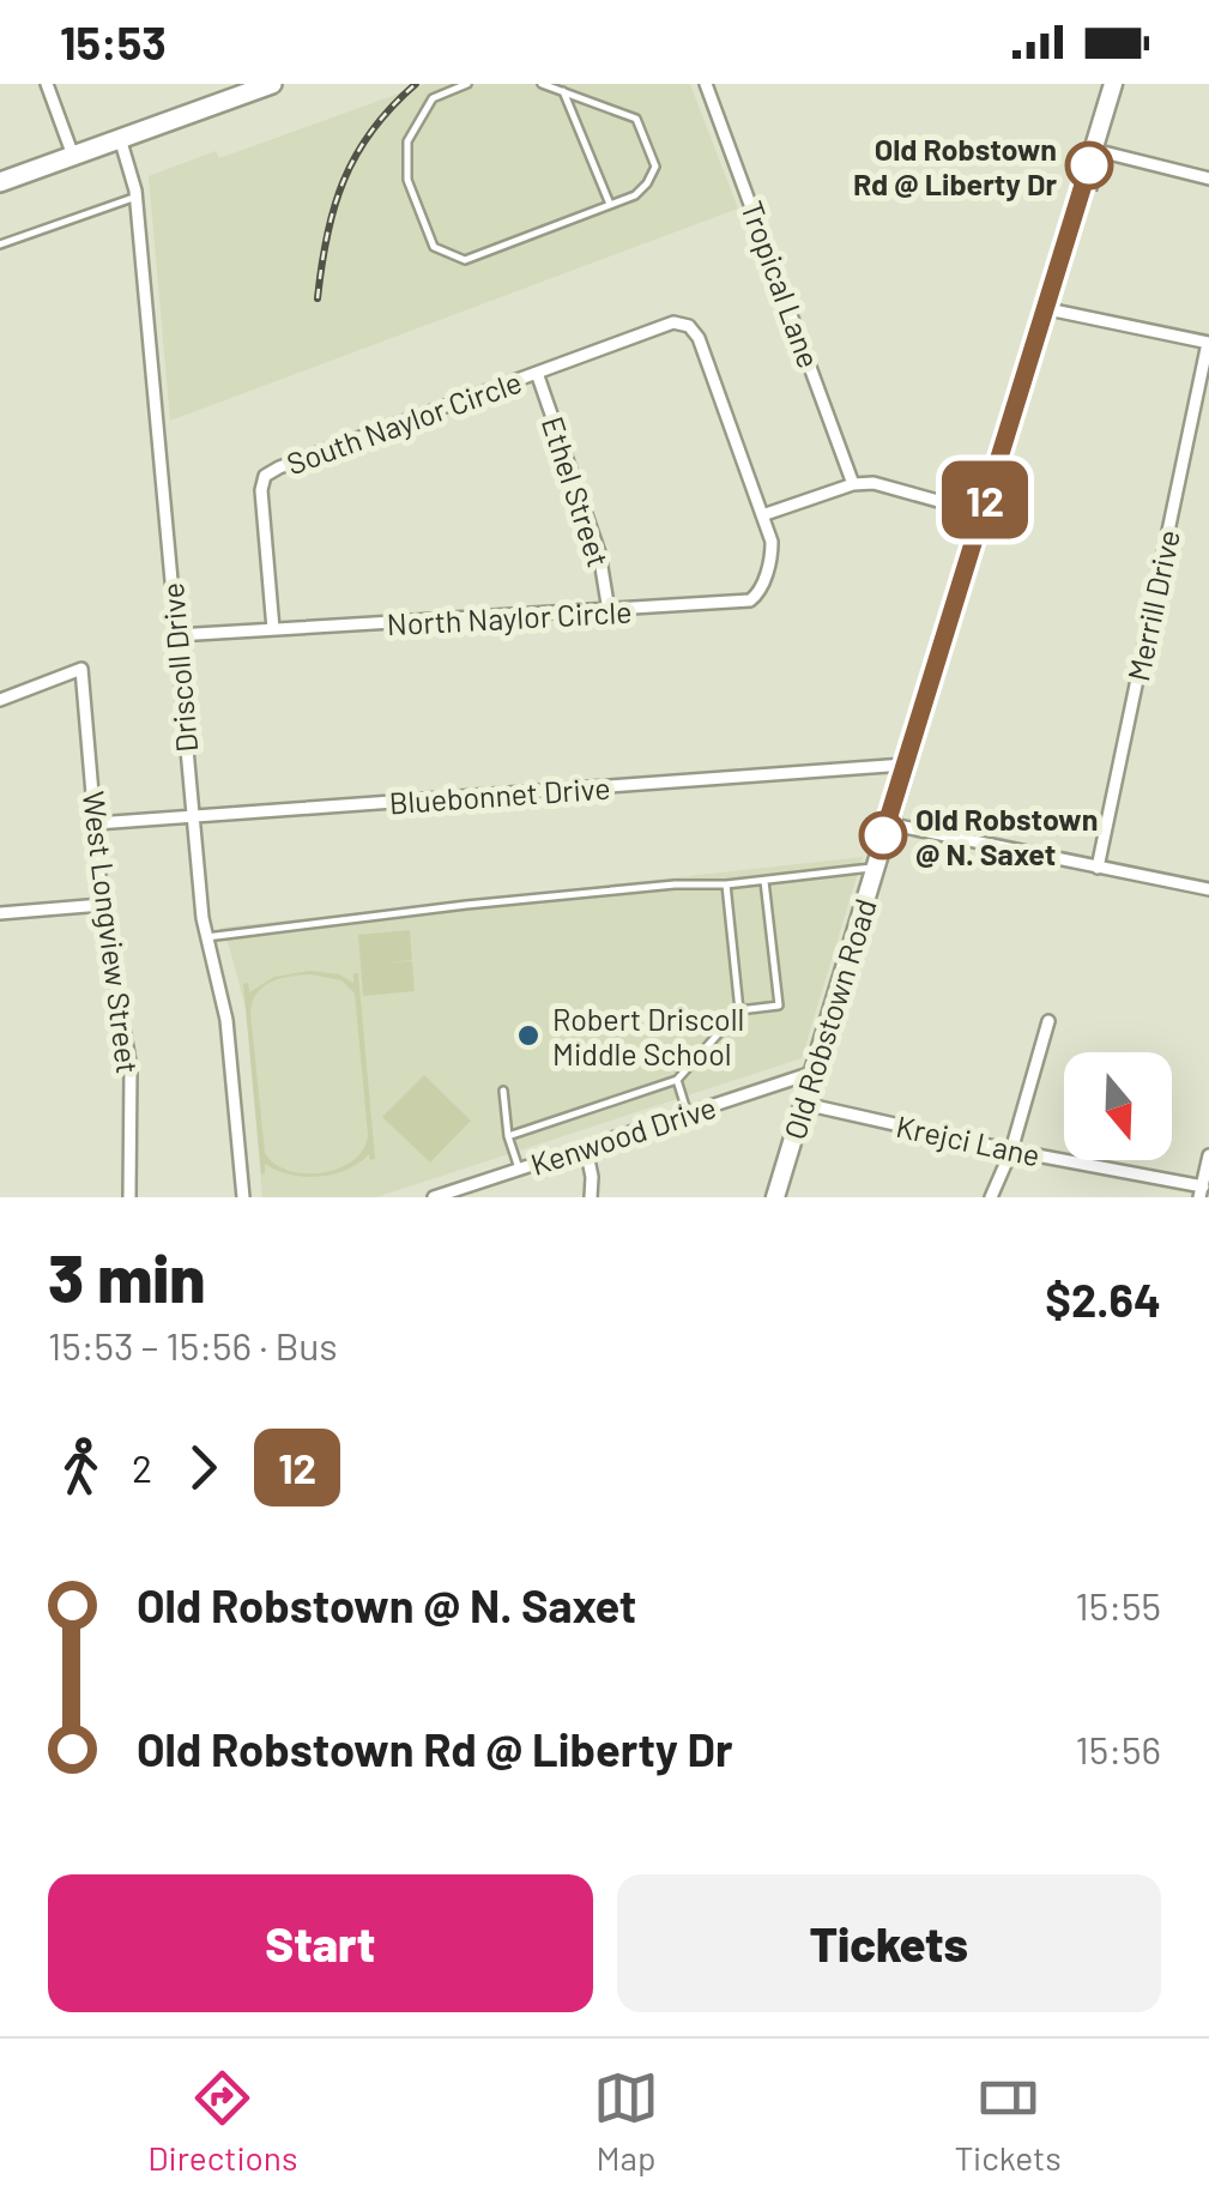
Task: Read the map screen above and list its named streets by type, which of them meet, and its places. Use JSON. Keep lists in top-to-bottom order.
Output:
{
  "streets": {
    "street": [
      "Tropical Lane",
      "South Naylor Circle",
      "Ethel Street",
      "Merrill Drive",
      "North Naylor Circle",
      "Driscoll Drive",
      "Bluebonnet Drive",
      "West Longview Street",
      "Old Robstown Road",
      "Kenwood Drive",
      "Krejci Lane"
    ]
  },
  "crossings": [
    ["South Naylor Circle", "Ethel Street"],
    ["South Naylor Circle", "North Naylor Circle"],
    ["Ethel Street", "North Naylor Circle"],
    ["North Naylor Circle", "Driscoll Drive"],
    ["Driscoll Drive", "Bluebonnet Drive"],
    ["Bluebonnet Drive", "West Longview Street"],
    ["Bluebonnet Drive", "Old Robstown Road"],
    ["Old Robstown Road", "Kenwood Drive"],
    ["Old Robstown Road", "Krejci Lane"]
  ],
  "places": ["Old Robstown Rd @ Liberty Dr", "Old Robstown @ N. Saxet", "Robert Driscoll Middle School"],
  "lines": ["bus line 12"],
  "north": "bottom",
  "page": {
    "status": "15:53",
    "on_map": "12",
    "heading": ["3 min", "15:53 – 15:56 · Bus", "$2.64"],
    "legs": ["2", "12"],
    "list": [
      {
        "name": "Old Robstown @ N. Saxet",
        "value": "15:55"
      },
      {
        "name": "Old Robstown Rd @ Liberty Dr",
        "value": "15:56"
      }
    ],
    "buttons": ["Start", "Tickets"],
    "tabs": ["Directions", "Map", "Tickets"]
  }
}
